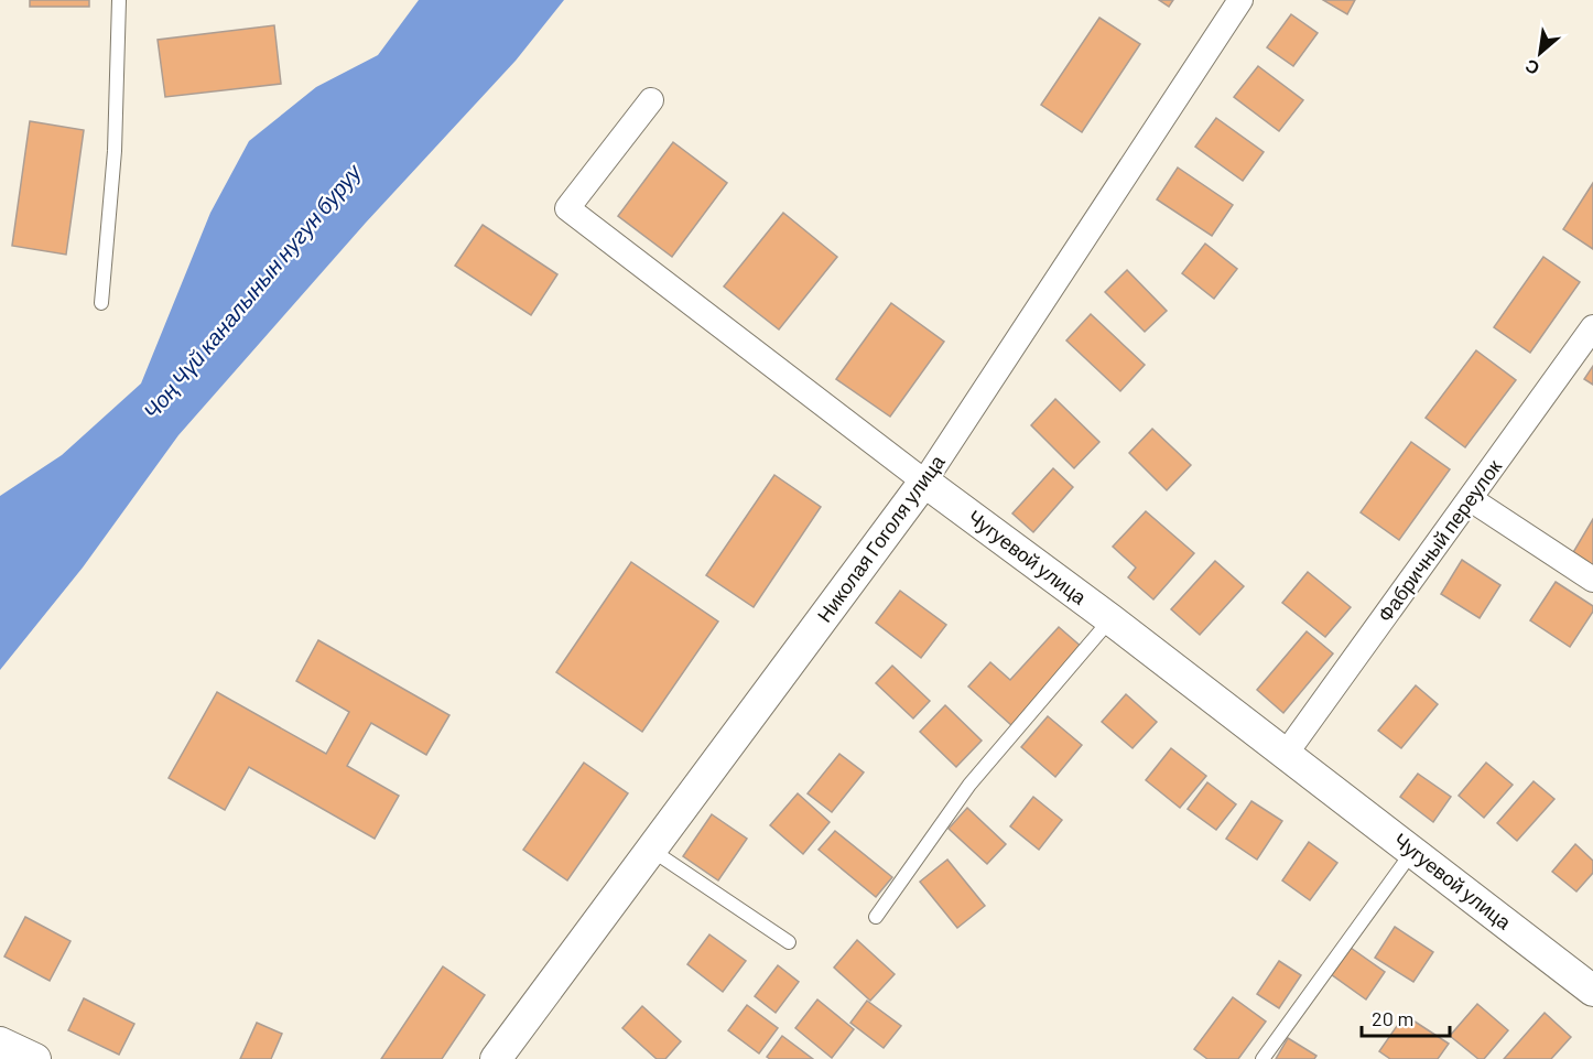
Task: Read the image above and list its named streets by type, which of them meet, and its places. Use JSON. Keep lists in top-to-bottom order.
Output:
{
  "streets": {
    "street": ["Николая Гоголя улица", "Фабричный переулок", "Чугуевой улица"]
  },
  "crossings": [
    ["Николая Гоголя улица", "Чугуевой улица"],
    ["Фабричный переулок", "Чугуевой улица"]
  ],
  "water": ["Чоң Чүй каналынын нугун буруу"],
  "scale_bar": "20 m",
  "north": "bottom left"
}
